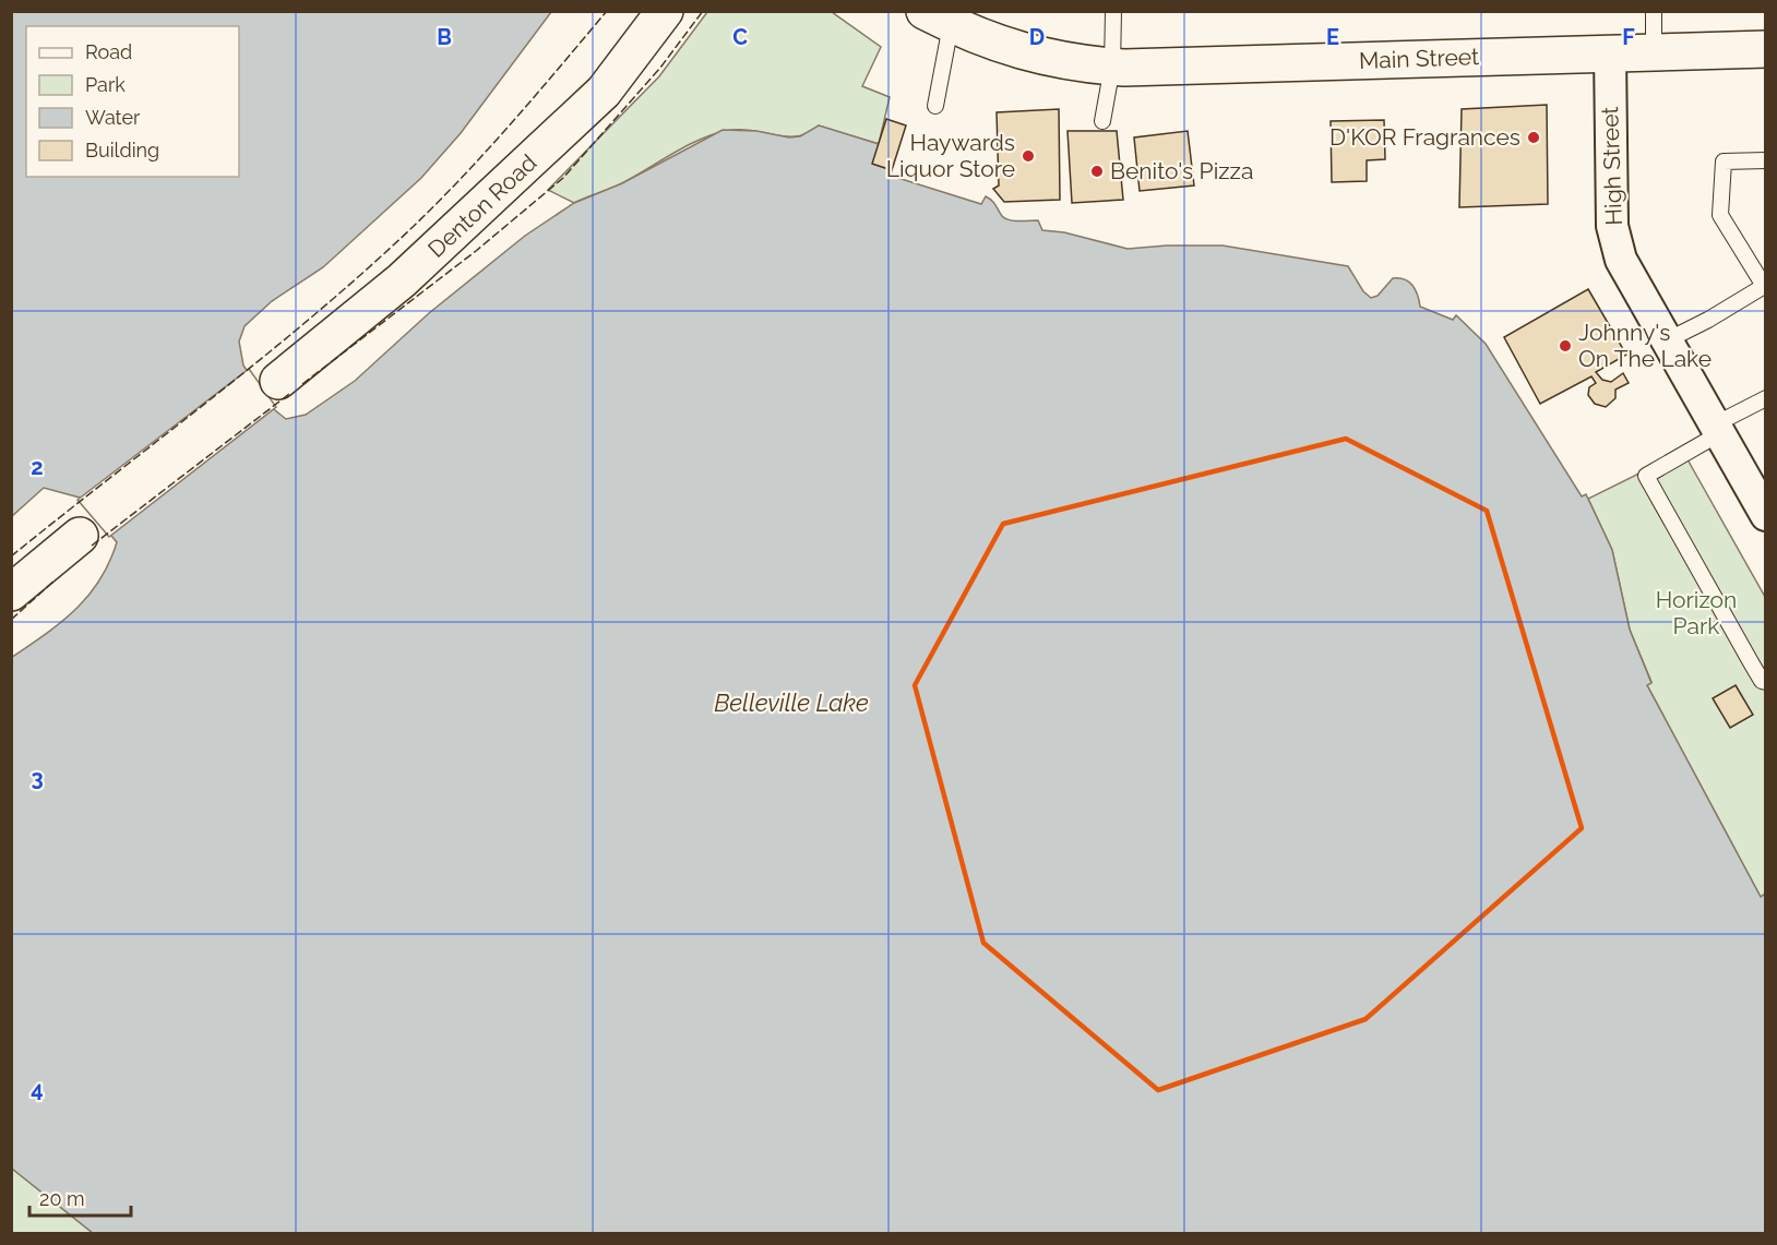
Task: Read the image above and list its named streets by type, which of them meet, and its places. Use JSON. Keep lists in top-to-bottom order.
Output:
{
  "streets": {
    "main road": ["Main Street", "Denton Road"],
    "street": ["High Street"]
  },
  "crossings": [
    ["Main Street", "High Street"]
  ],
  "water": ["Belleville Lake"],
  "parks": ["Horizon Park"],
  "places": [
    "D'KOR Fragrances",
    "Haywards Liquor Store",
    "Benito's Pizza",
    "Johnny's On The Lake"
  ],
  "legend": [
    "Road",
    "Park",
    "Water",
    "Building"
  ],
  "scale_bar": "20 m",
  "grid": {
    "columns": [
      "B",
      "C",
      "D",
      "E",
      "F"
    ],
    "rows": ["2", "3", "4"]
  }
}
